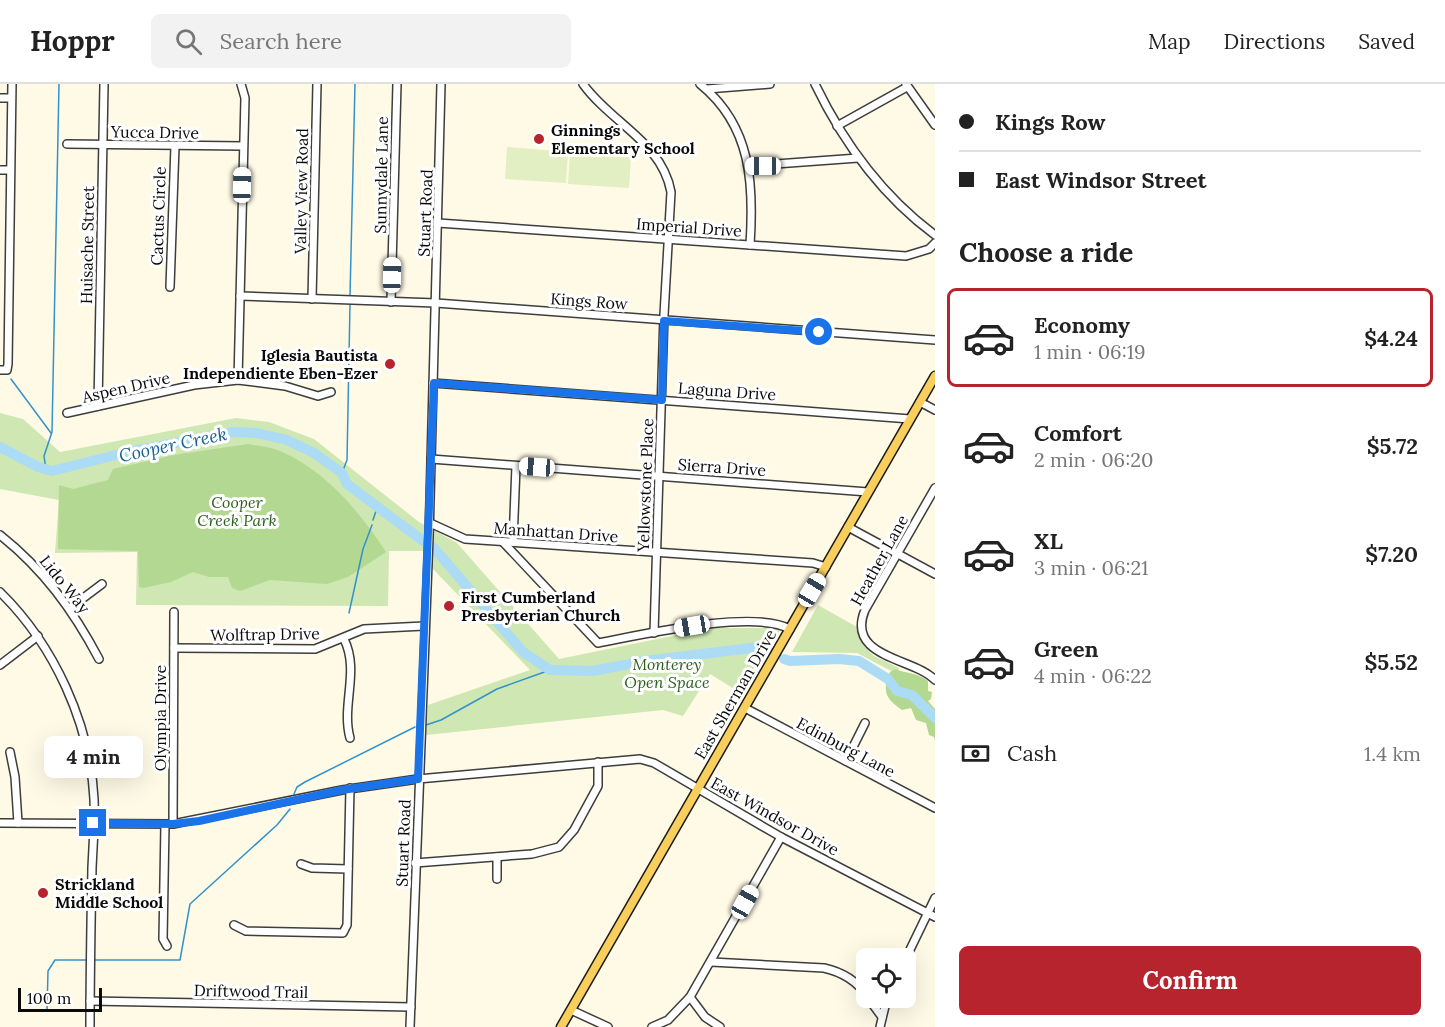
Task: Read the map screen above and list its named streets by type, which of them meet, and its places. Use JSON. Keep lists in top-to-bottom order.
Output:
{
  "streets": {
    "main road": ["East Sherman Drive"],
    "street": [
      "Yucca Drive",
      "Sunnydale Lane",
      "Valley View Road",
      "Stuart Road",
      "Cactus Circle",
      "Imperial Drive",
      "Huisache Street",
      "Kings Row",
      "Aspen Drive",
      "Laguna Drive",
      "Sierra Drive",
      "Yellowstone Place",
      "Manhattan Drive",
      "Heather Lane",
      "Lido Way",
      "Wolftrap Drive",
      "Olympia Drive",
      "Edinburg Lane",
      "East Windsor Drive",
      "Driftwood Trail"
    ]
  },
  "crossings": [
    ["Yucca Drive", "Cactus Circle"],
    ["Yucca Drive", "Huisache Street"],
    ["Sunnydale Lane", "Kings Row"],
    ["Valley View Road", "Kings Row"],
    ["Stuart Road", "Imperial Drive"],
    ["Stuart Road", "Kings Row"],
    ["Stuart Road", "Laguna Drive"],
    ["Stuart Road", "Sierra Drive"],
    ["Stuart Road", "Manhattan Drive"],
    ["Stuart Road", "Wolftrap Drive"],
    ["Stuart Road", "East Windsor Drive"],
    ["Stuart Road", "Driftwood Trail"],
    ["Imperial Drive", "Yellowstone Place"],
    ["Huisache Street", "Aspen Drive"],
    ["Kings Row", "Yellowstone Place"],
    ["Laguna Drive", "Yellowstone Place"],
    ["Laguna Drive", "East Sherman Drive"],
    ["Sierra Drive", "Yellowstone Place"],
    ["Sierra Drive", "East Sherman Drive"],
    ["Yellowstone Place", "Manhattan Drive"],
    ["Manhattan Drive", "East Sherman Drive"],
    ["Wolftrap Drive", "Olympia Drive"],
    ["East Sherman Drive", "Edinburg Lane"],
    ["East Sherman Drive", "East Windsor Drive"],
    ["Olympia Drive", "East Windsor Drive"]
  ],
  "water": ["Cooper Creek"],
  "parks": ["Cooper Creek Park", "Monterey Open Space"],
  "places": [
    "Ginnings Elementary School",
    "Iglesia Bautista Independiente Eben-Ezer",
    "First Cumberland Presbyterian Church",
    "Strickland Middle School"
  ],
  "scale_bar": "100 m",
  "page": {
    "header": "Hoppr",
    "search": "Search here",
    "nav": ["Map", "Directions", "Saved"],
    "banner": ["Kings Row", "East Windsor Street"],
    "heading": "Choose a ride",
    "list": [
      {
        "name": "Economy",
        "note": "1 min · 06:19",
        "value": "$4.24"
      },
      {
        "name": "Comfort",
        "note": "2 min · 06:20",
        "value": "$5.72"
      },
      {
        "name": "XL",
        "note": "3 min · 06:21",
        "value": "$7.20"
      },
      {
        "name": "Green",
        "note": "4 min · 06:22",
        "value": "$5.52"
      }
    ],
    "pay": ["Cash", "1.4 km"],
    "bubble": "4 min",
    "buttons": "Confirm",
    "scale": "100 m"
  }
}
